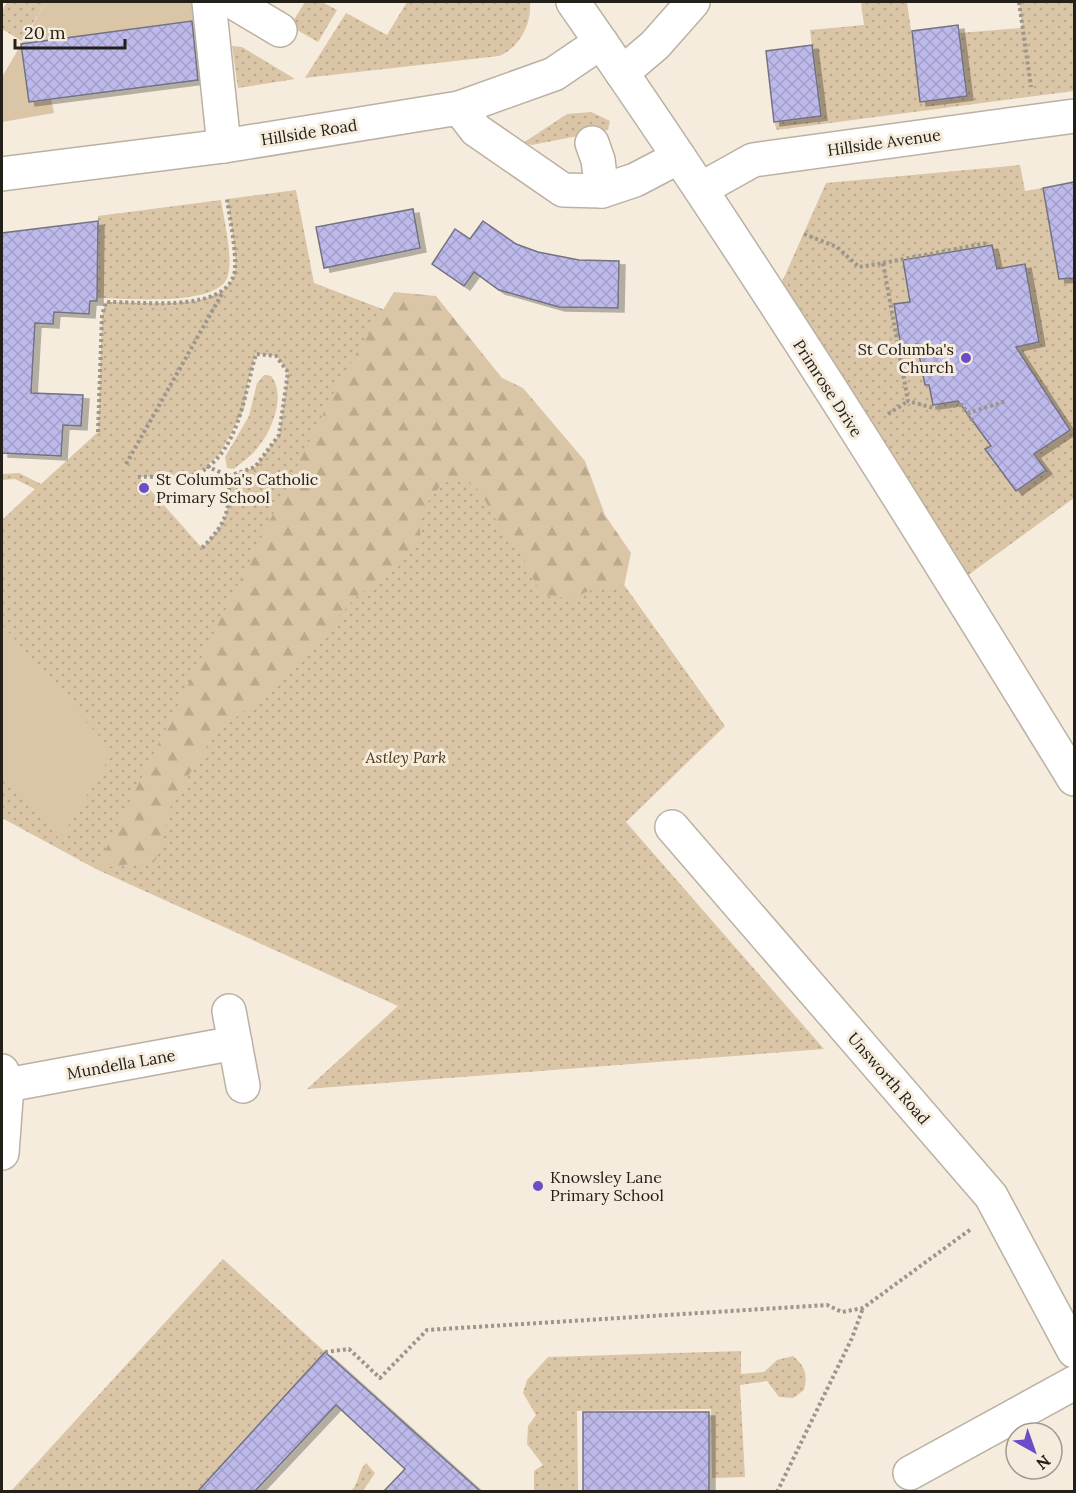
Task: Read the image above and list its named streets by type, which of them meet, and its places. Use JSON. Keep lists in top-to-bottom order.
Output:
{
  "streets": {
    "street": [
      "Hillside Road",
      "Hillside Avenue",
      "Primrose Drive",
      "Mundella Lane",
      "Unsworth Road"
    ]
  },
  "crossings": [
    ["Hillside Road", "Primrose Drive"],
    ["Hillside Avenue", "Primrose Drive"]
  ],
  "parks": ["Astley Park"],
  "places": ["St Columba's Church", "St Columba's Catholic Primary School", "Knowsley Lane Primary School"],
  "scale_bar": "20 m",
  "north": "bottom right"
}
